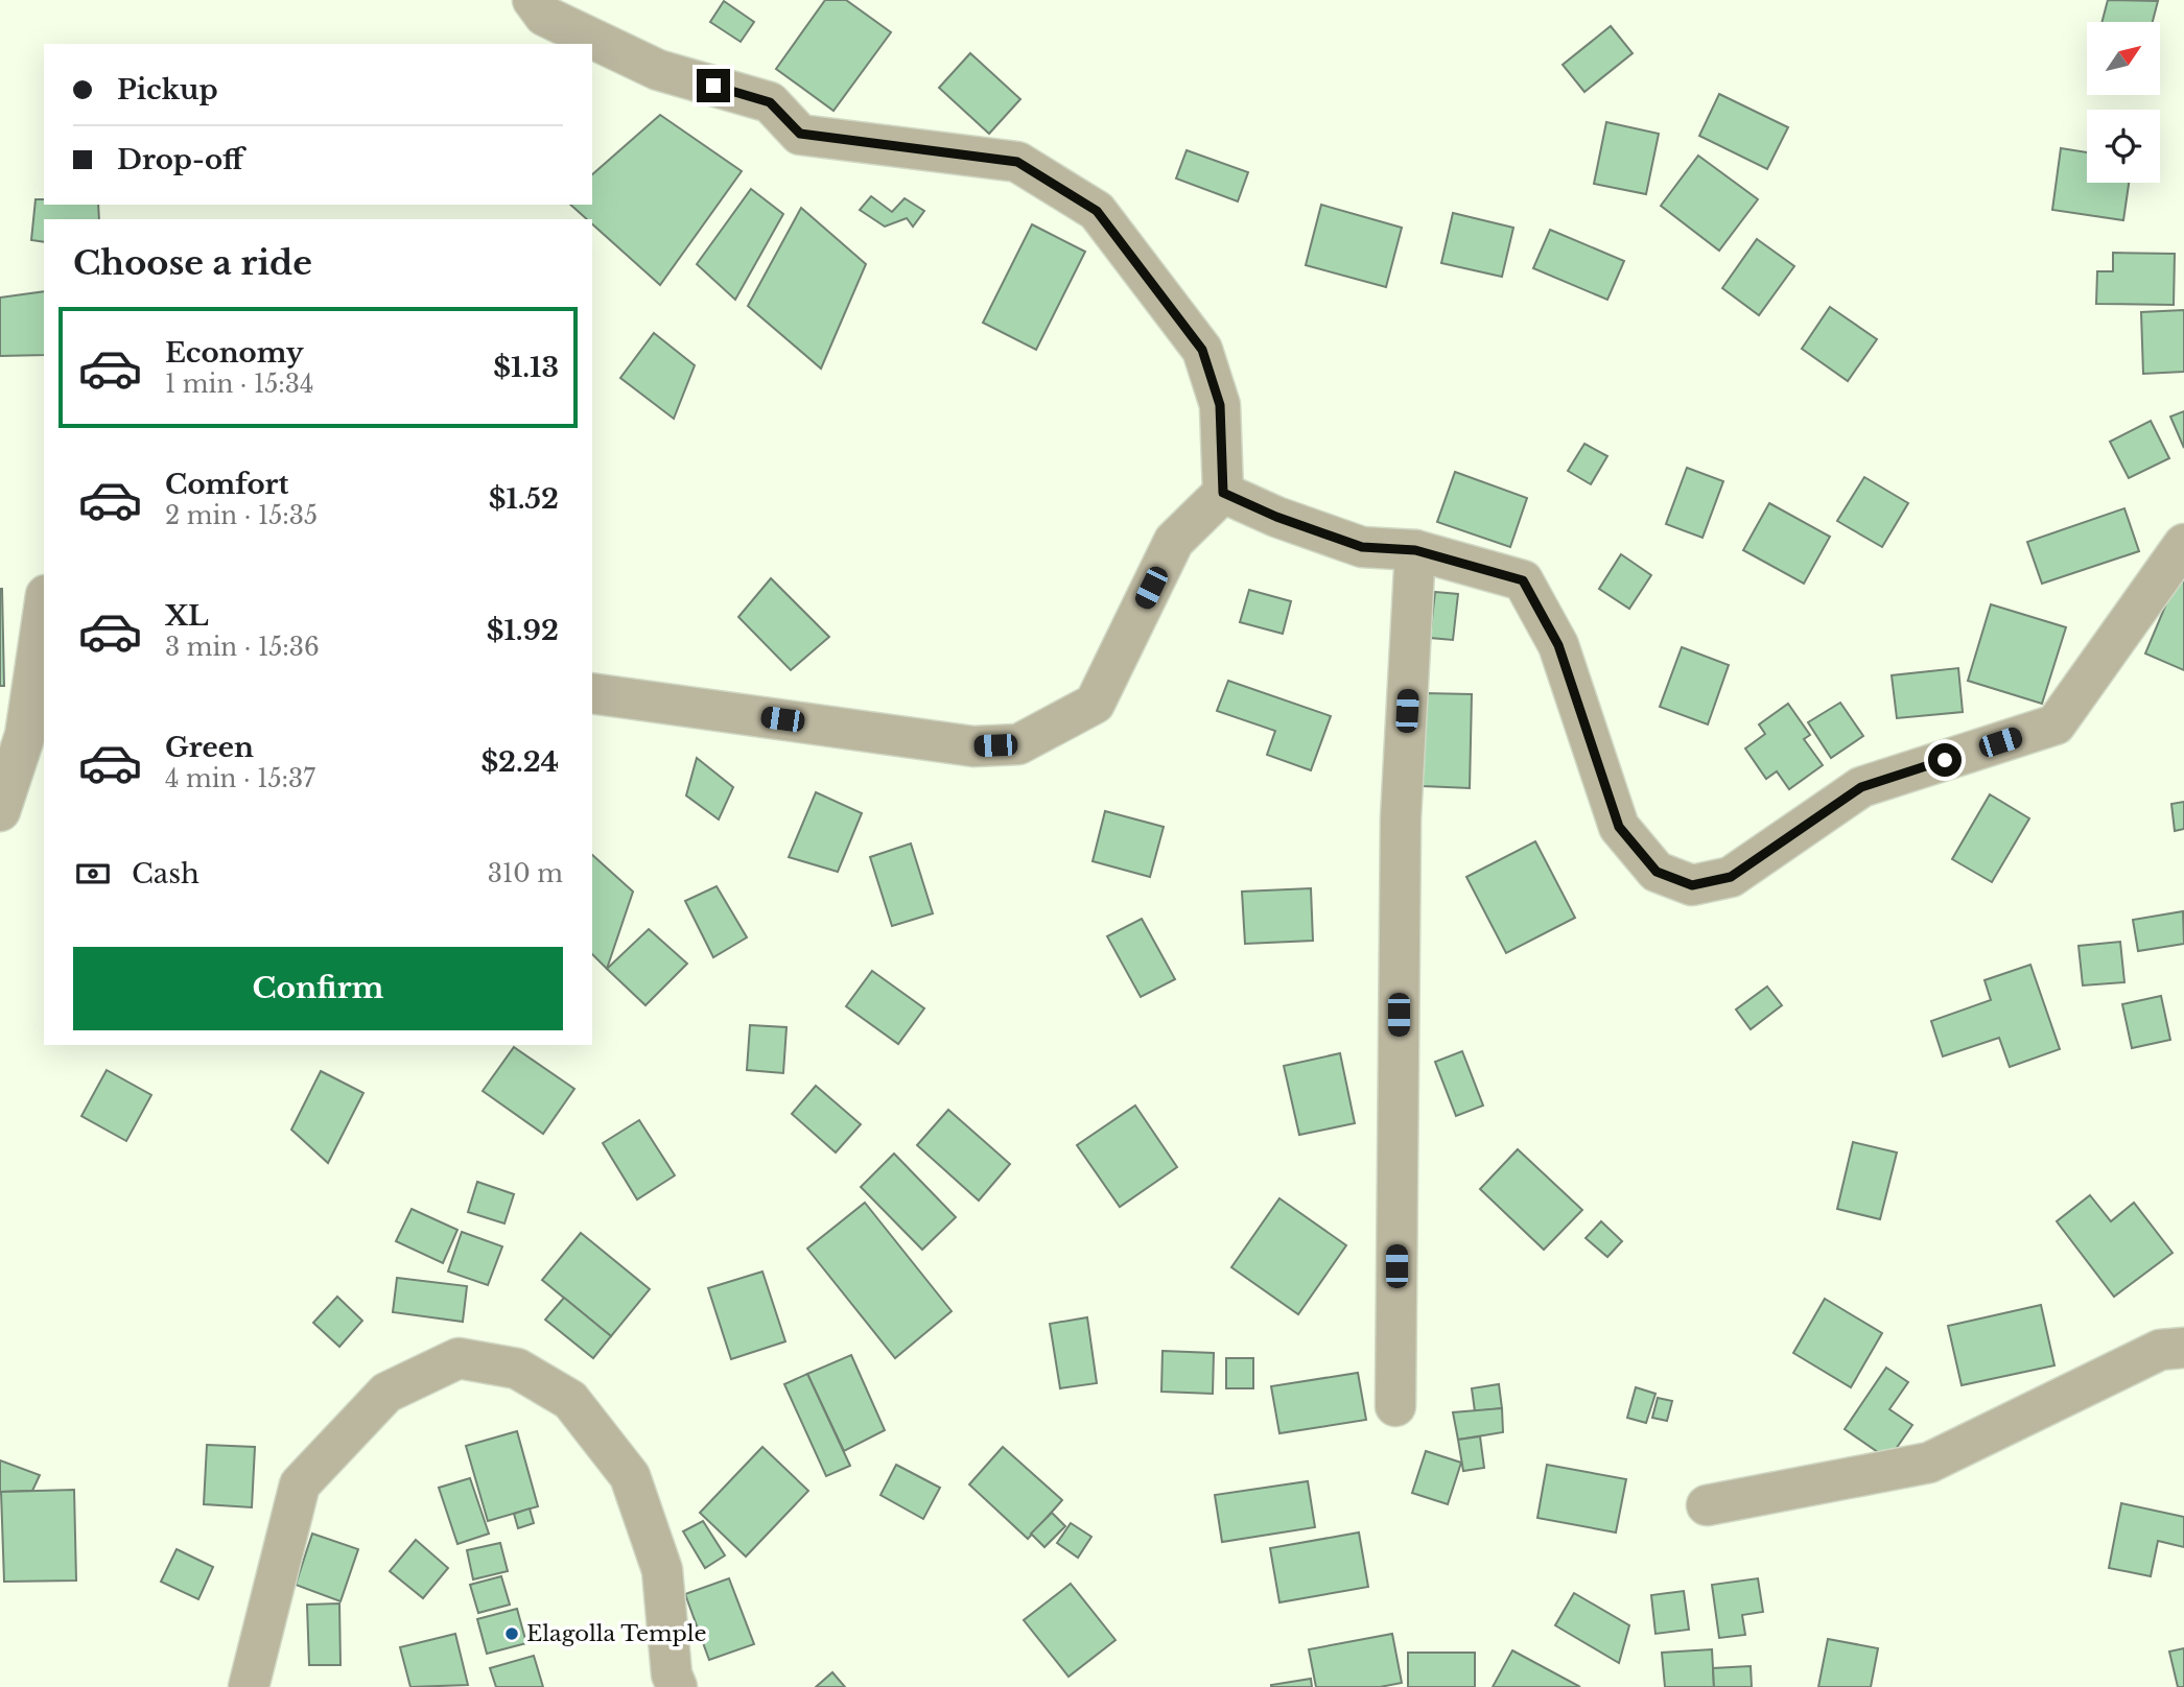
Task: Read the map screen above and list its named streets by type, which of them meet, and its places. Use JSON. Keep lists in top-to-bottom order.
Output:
{
  "places": ["Elagolla Temple"],
  "north": "top right",
  "page": {
    "banner": ["Pickup", "Drop-off"],
    "heading": "Choose a ride",
    "list": [
      {
        "name": "Economy",
        "note": "1 min · 15:34",
        "value": "$1.13"
      },
      {
        "name": "Comfort",
        "note": "2 min · 15:35",
        "value": "$1.52"
      },
      {
        "name": "XL",
        "note": "3 min · 15:36",
        "value": "$1.92"
      },
      {
        "name": "Green",
        "note": "4 min · 15:37",
        "value": "$2.24"
      }
    ],
    "pay": ["Cash", "310 m"],
    "buttons": "Confirm"
  }
}
